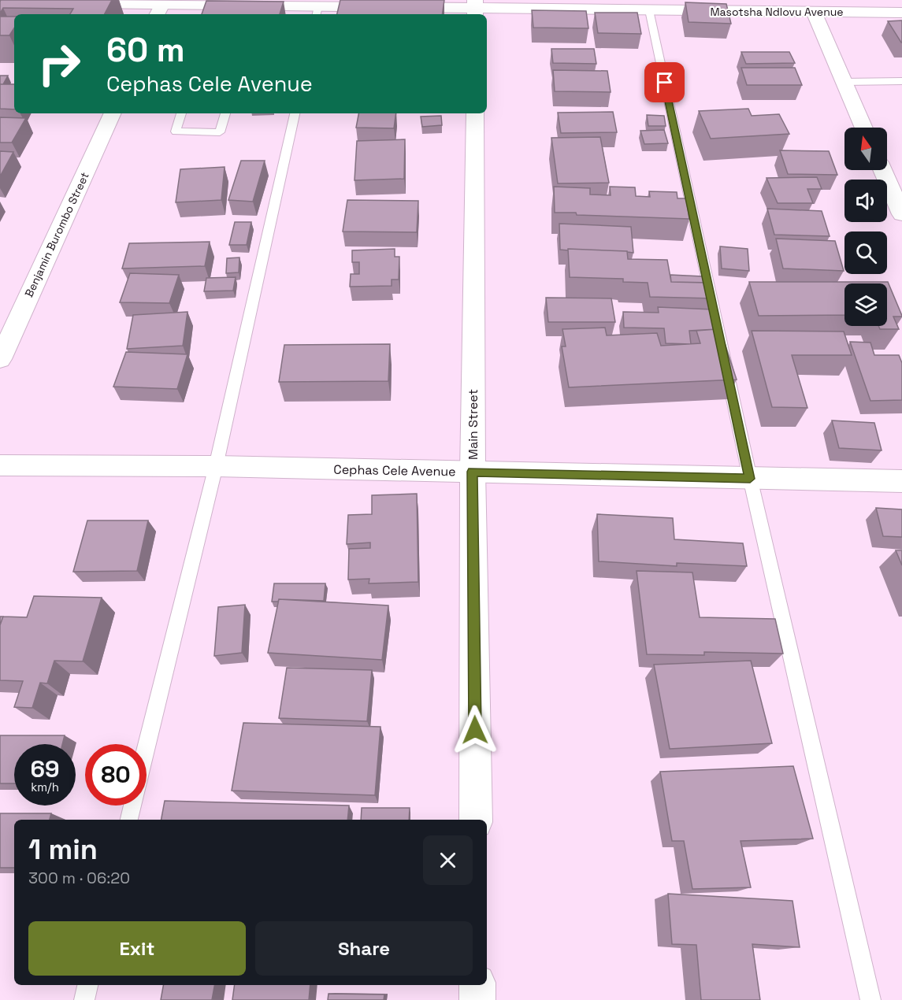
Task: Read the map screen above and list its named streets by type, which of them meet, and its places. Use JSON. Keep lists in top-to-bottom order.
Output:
{
  "streets": {
    "main road": [
      "Masotsha Ndlovu Avenue",
      "Benjamin Burombo Street",
      "Main Street",
      "Cephas Cele Avenue"
    ]
  },
  "crossings": [
    ["Main Street", "Cephas Cele Avenue"]
  ],
  "north": "top",
  "page": {
    "turn": ["60 m", "Cephas Cele Avenue"],
    "speed": "69 km/h",
    "limit": "80",
    "heading": ["1 min", "300 m · 06:20"],
    "buttons": ["Exit", "Share"]
  }
}
